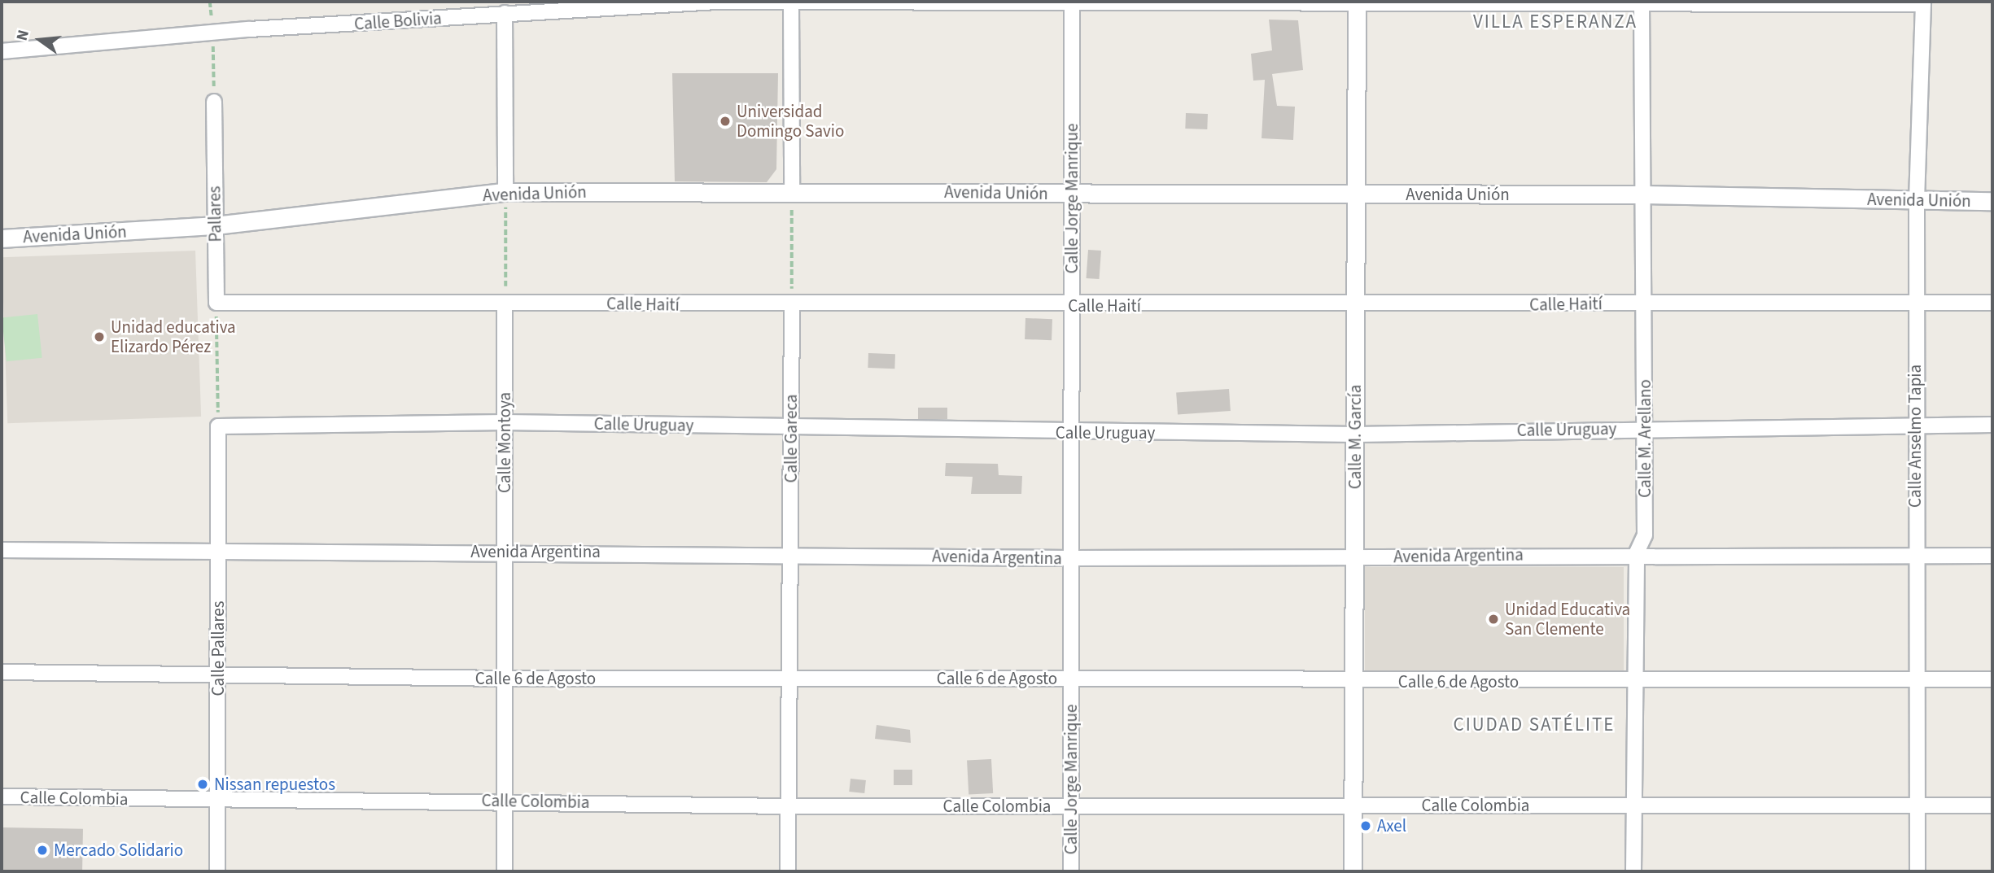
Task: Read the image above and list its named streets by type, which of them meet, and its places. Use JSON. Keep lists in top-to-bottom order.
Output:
{
  "streets": {
    "street": [
      "Calle Bolivia",
      "Avenida Unión",
      "Calle Jorge Manrique",
      "Pallares",
      "Calle Haití",
      "Calle Uruguay",
      "Calle Anselmo Tapia",
      "Calle M. García",
      "Calle Gareca",
      "Calle M. Arellano",
      "Calle Montoya",
      "Avenida Argentina",
      "Calle Pallares",
      "Calle 6 de Agosto",
      "Calle Colombia"
    ]
  },
  "crossings": [
    ["Calle Bolivia", "Calle Jorge Manrique"],
    ["Calle Bolivia", "Calle Anselmo Tapia"],
    ["Calle Bolivia", "Calle M. García"],
    ["Calle Bolivia", "Calle M. Arellano"],
    ["Avenida Unión", "Calle Jorge Manrique"],
    ["Avenida Unión", "Pallares"],
    ["Avenida Unión", "Calle Anselmo Tapia"],
    ["Avenida Unión", "Calle M. García"],
    ["Avenida Unión", "Calle M. Arellano"],
    ["Calle Jorge Manrique", "Calle Haití"],
    ["Calle Jorge Manrique", "Calle Uruguay"],
    ["Calle Jorge Manrique", "Avenida Argentina"],
    ["Calle Jorge Manrique", "Calle 6 de Agosto"],
    ["Calle Jorge Manrique", "Calle Colombia"],
    ["Pallares", "Calle Haití"],
    ["Calle Haití", "Calle Anselmo Tapia"],
    ["Calle Haití", "Calle M. García"],
    ["Calle Haití", "Calle Gareca"],
    ["Calle Haití", "Calle M. Arellano"],
    ["Calle Haití", "Calle Montoya"],
    ["Calle Uruguay", "Calle Anselmo Tapia"],
    ["Calle Uruguay", "Calle M. García"],
    ["Calle Uruguay", "Calle Gareca"],
    ["Calle Uruguay", "Calle M. Arellano"],
    ["Calle Uruguay", "Calle Montoya"],
    ["Calle Uruguay", "Calle Pallares"],
    ["Calle Anselmo Tapia", "Avenida Argentina"],
    ["Calle Anselmo Tapia", "Calle 6 de Agosto"],
    ["Calle Anselmo Tapia", "Calle Colombia"],
    ["Calle M. García", "Avenida Argentina"],
    ["Calle M. García", "Calle 6 de Agosto"],
    ["Calle M. García", "Calle Colombia"],
    ["Calle Gareca", "Avenida Argentina"],
    ["Calle Gareca", "Calle 6 de Agosto"],
    ["Calle Gareca", "Calle Colombia"],
    ["Calle M. Arellano", "Avenida Argentina"],
    ["Calle M. Arellano", "Calle 6 de Agosto"],
    ["Calle M. Arellano", "Calle Colombia"],
    ["Calle Montoya", "Avenida Argentina"],
    ["Calle Montoya", "Calle 6 de Agosto"],
    ["Calle Montoya", "Calle Colombia"],
    ["Avenida Argentina", "Calle Pallares"],
    ["Calle Pallares", "Calle 6 de Agosto"],
    ["Calle Pallares", "Calle Colombia"]
  ],
  "districts": ["VILLA ESPERANZA", "CIUDAD SATÉLITE"],
  "places": [
    "Universidad Domingo Savio",
    "Unidad educativa Elizardo Pérez",
    "Unidad Educativa San Clemente",
    "Nissan repuestos",
    "Axel",
    "Mercado Solidario"
  ],
  "north": "left"
}
